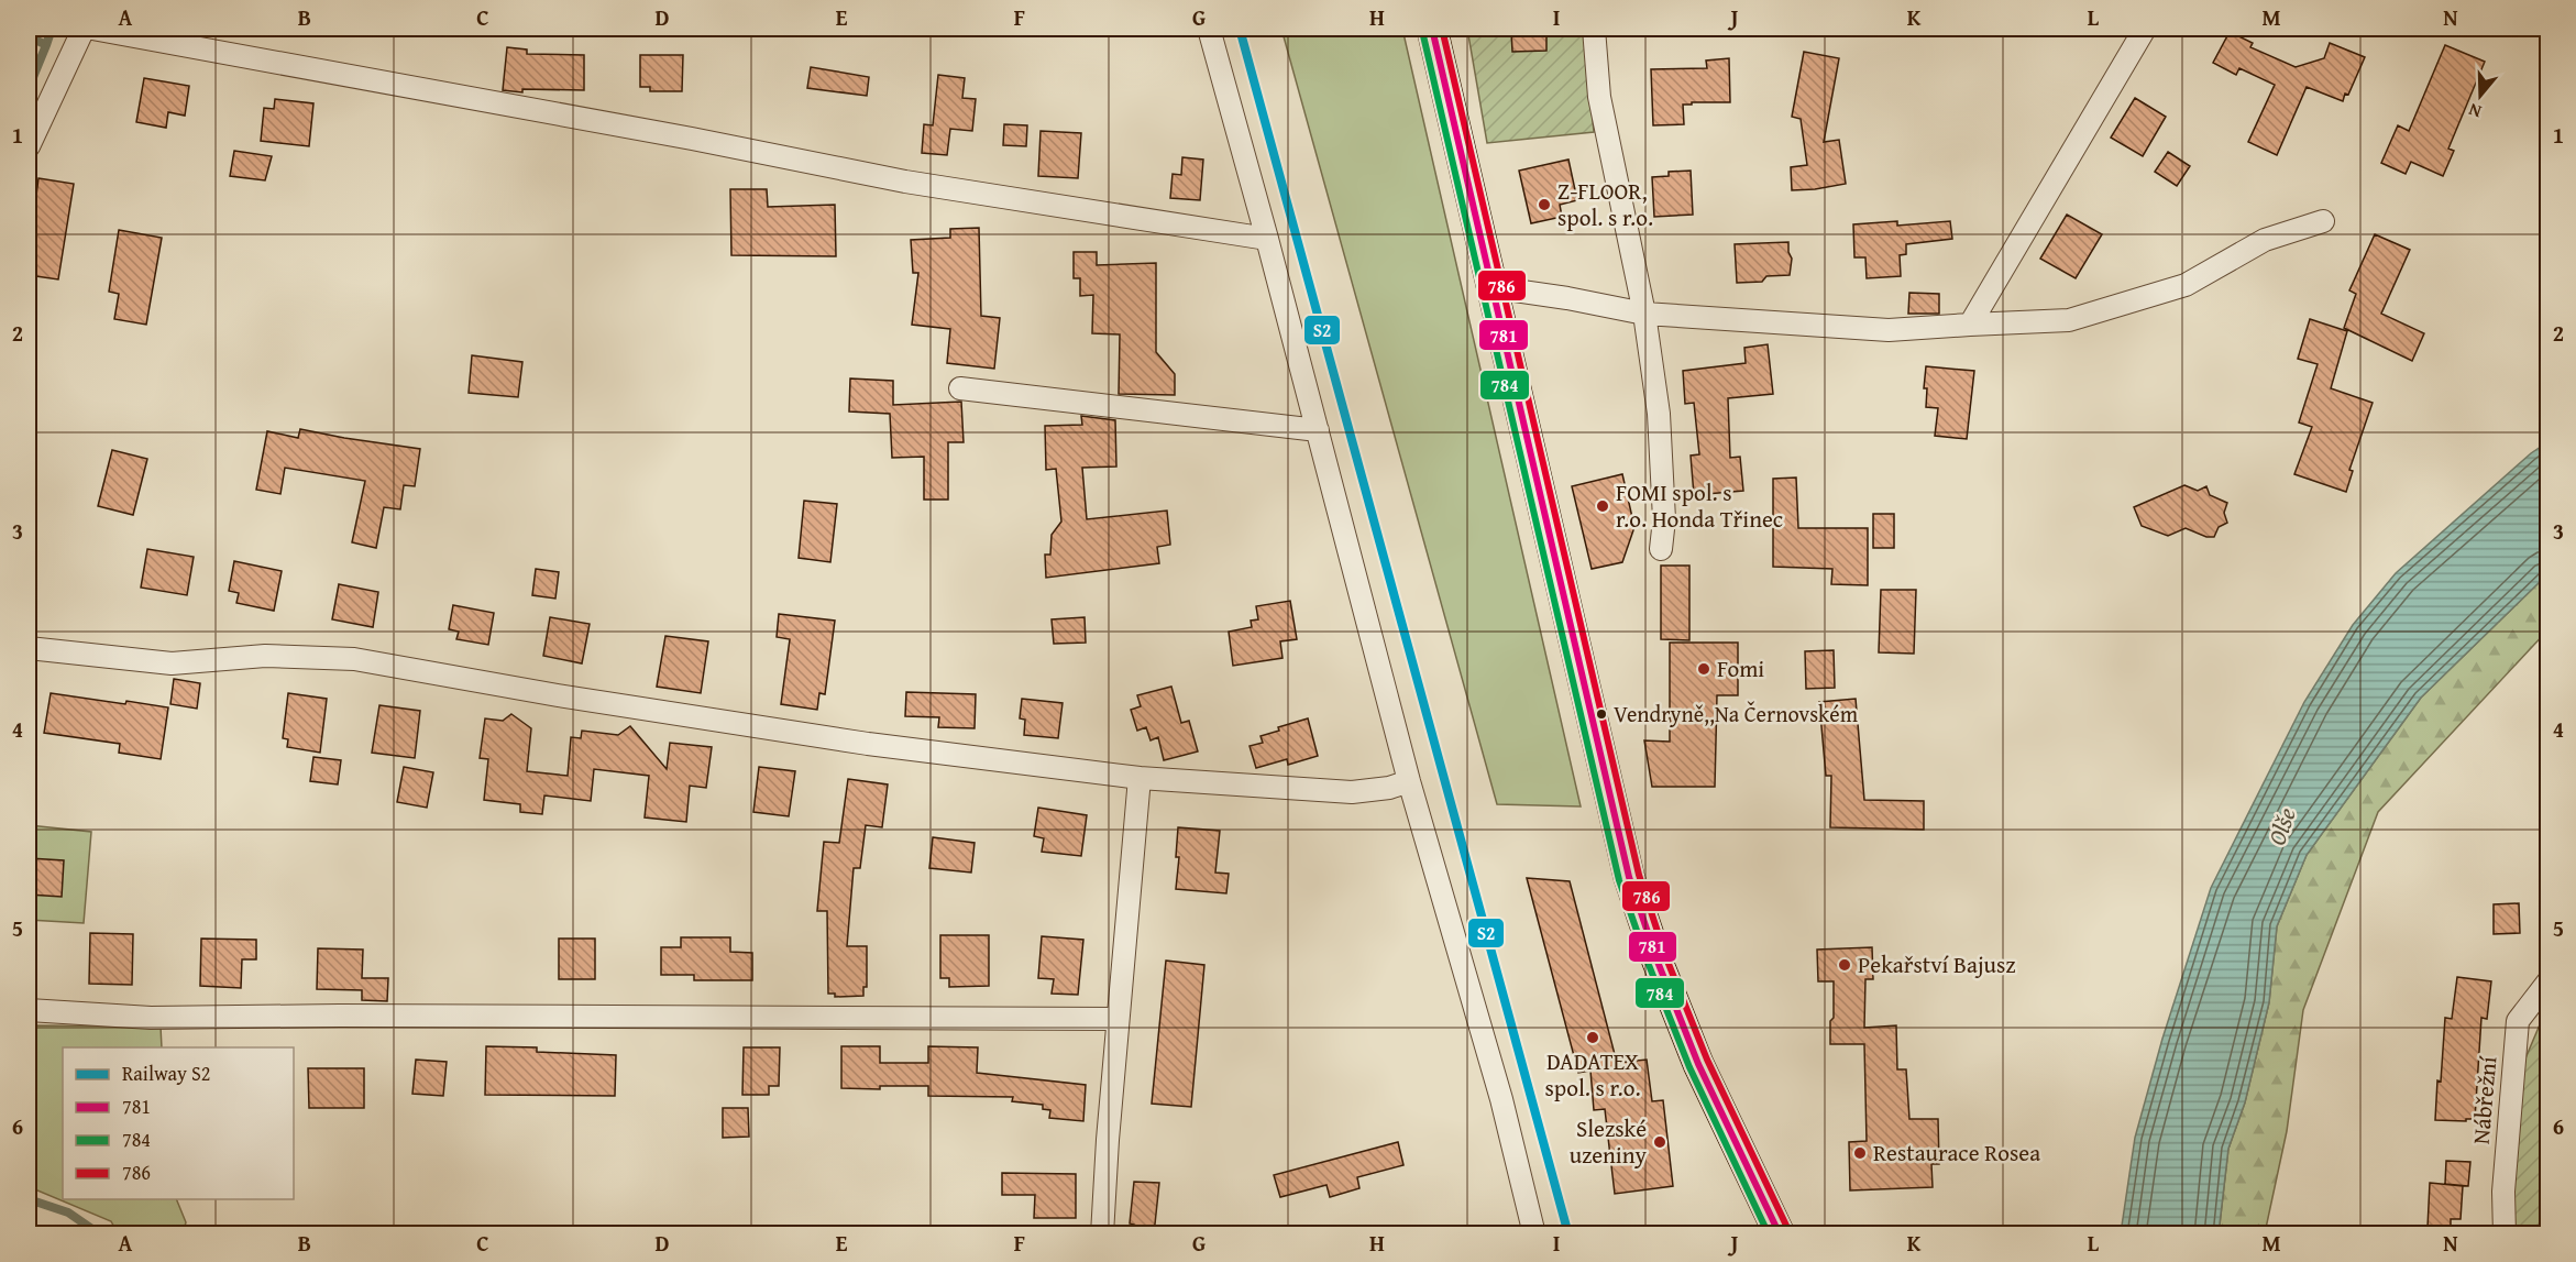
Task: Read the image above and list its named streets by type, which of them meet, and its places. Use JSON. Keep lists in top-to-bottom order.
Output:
{
  "streets": {
    "street": ["Nábřežní"]
  },
  "water": ["Olše"],
  "places": [
    "Z-FLOOR, spol. s r.o.",
    "FOMI spol. s r.o. Honda Třinec",
    "Fomi",
    "Vendryně,,Na Černovském",
    "Pekařství Bajusz",
    "DADATEX spol. s r.o.",
    "Slezské uzeniny",
    "Restaurace Rosea"
  ],
  "lines": [
    "rail line S2",
    "transit line 781",
    "transit line 786",
    "transit line 784"
  ],
  "legend": [
    "Railway S2",
    "781",
    "784",
    "786"
  ],
  "north": "bottom",
  "grid": {
    "columns": [
      "A",
      "B",
      "C",
      "D",
      "E",
      "F",
      "G",
      "H",
      "I",
      "J",
      "K",
      "L",
      "M",
      "N"
    ],
    "rows": [
      "1",
      "2",
      "3",
      "4",
      "5",
      "6"
    ]
  }
}
